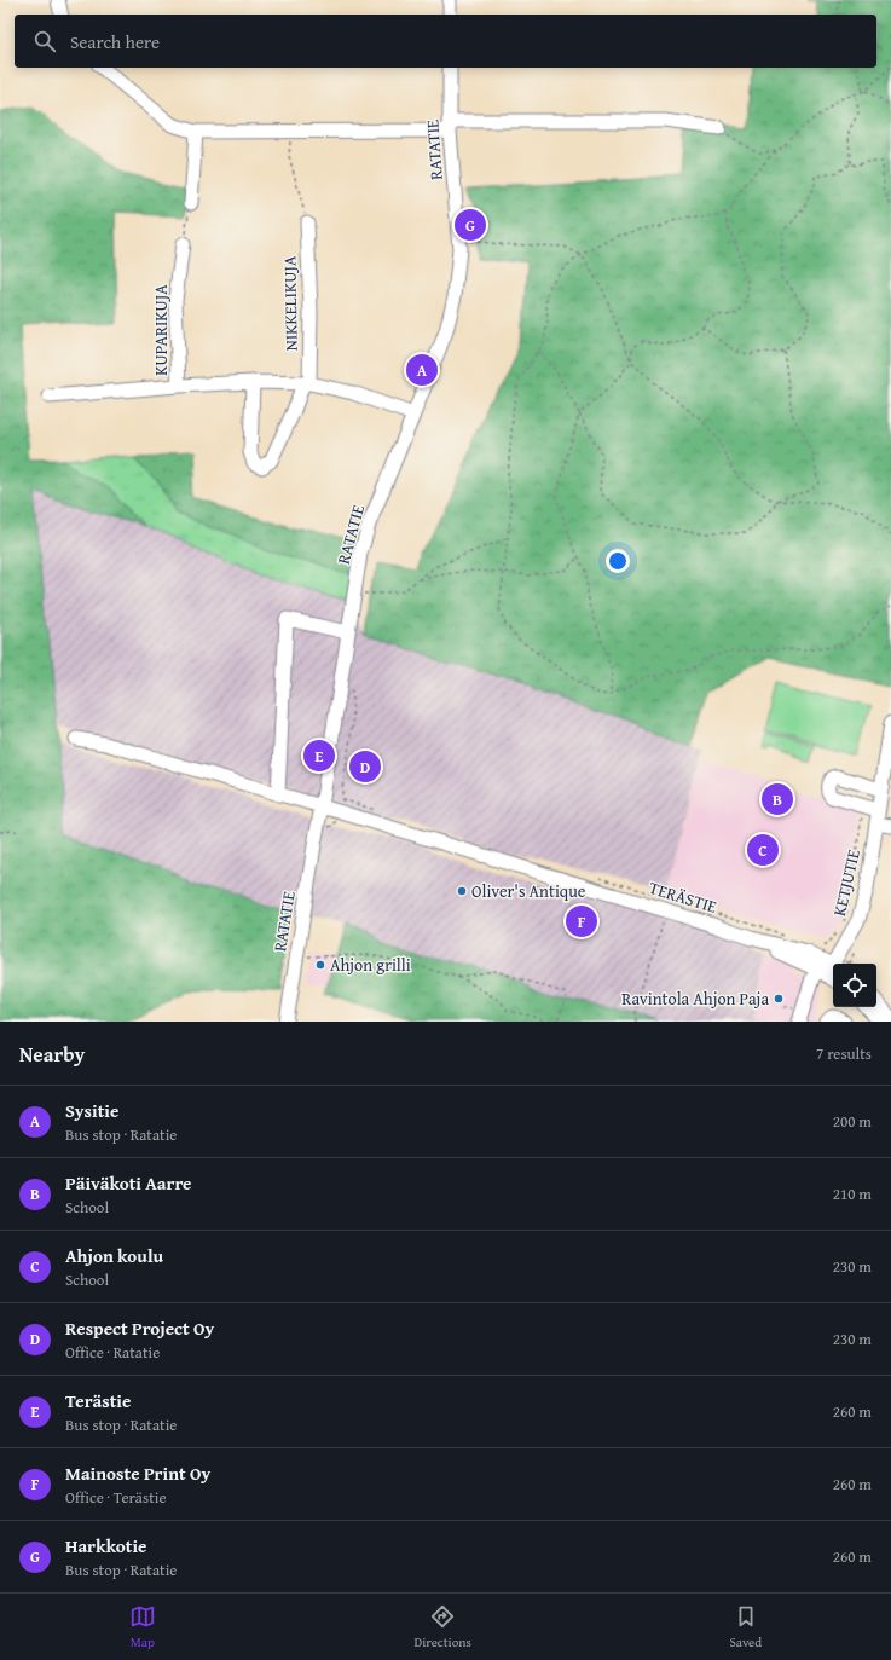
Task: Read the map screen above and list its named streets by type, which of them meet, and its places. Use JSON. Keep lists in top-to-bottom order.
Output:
{
  "streets": {
    "street": [
      "RATATIE",
      "NIKKELIKUJA",
      "KUPARIKUJA",
      "KETJUTIE",
      "TERÄSTIE"
    ]
  },
  "crossings": [
    ["RATATIE", "TERÄSTIE"],
    ["KETJUTIE", "TERÄSTIE"]
  ],
  "places": ["Oliver's Antique", "Ahjon grilli", "Ravintola Ahjon Paja"],
  "page": {
    "search": "Search here",
    "pins": [
      "G",
      "A",
      "E",
      "D",
      "B",
      "C",
      "F"
    ],
    "heading": ["Nearby", "7 results"],
    "list": [
      {
        "mark": "A",
        "name": "Sysitie",
        "note": "Bus stop · Ratatie",
        "value": "200 m"
      },
      {
        "mark": "B",
        "name": "Päiväkoti Aarre",
        "note": "School",
        "value": "210 m"
      },
      {
        "mark": "C",
        "name": "Ahjon koulu",
        "note": "School",
        "value": "230 m"
      },
      {
        "mark": "D",
        "name": "Respect Project Oy",
        "note": "Office · Ratatie",
        "value": "230 m"
      },
      {
        "mark": "E",
        "name": "Terästie",
        "note": "Bus stop · Ratatie",
        "value": "260 m"
      },
      {
        "mark": "F",
        "name": "Mainoste Print Oy",
        "note": "Office · Terästie",
        "value": "260 m"
      },
      {
        "mark": "G",
        "name": "Harkkotie",
        "note": "Bus stop · Ratatie",
        "value": "260 m"
      }
    ],
    "nav": ["Map", "Directions", "Saved"]
  }
}
